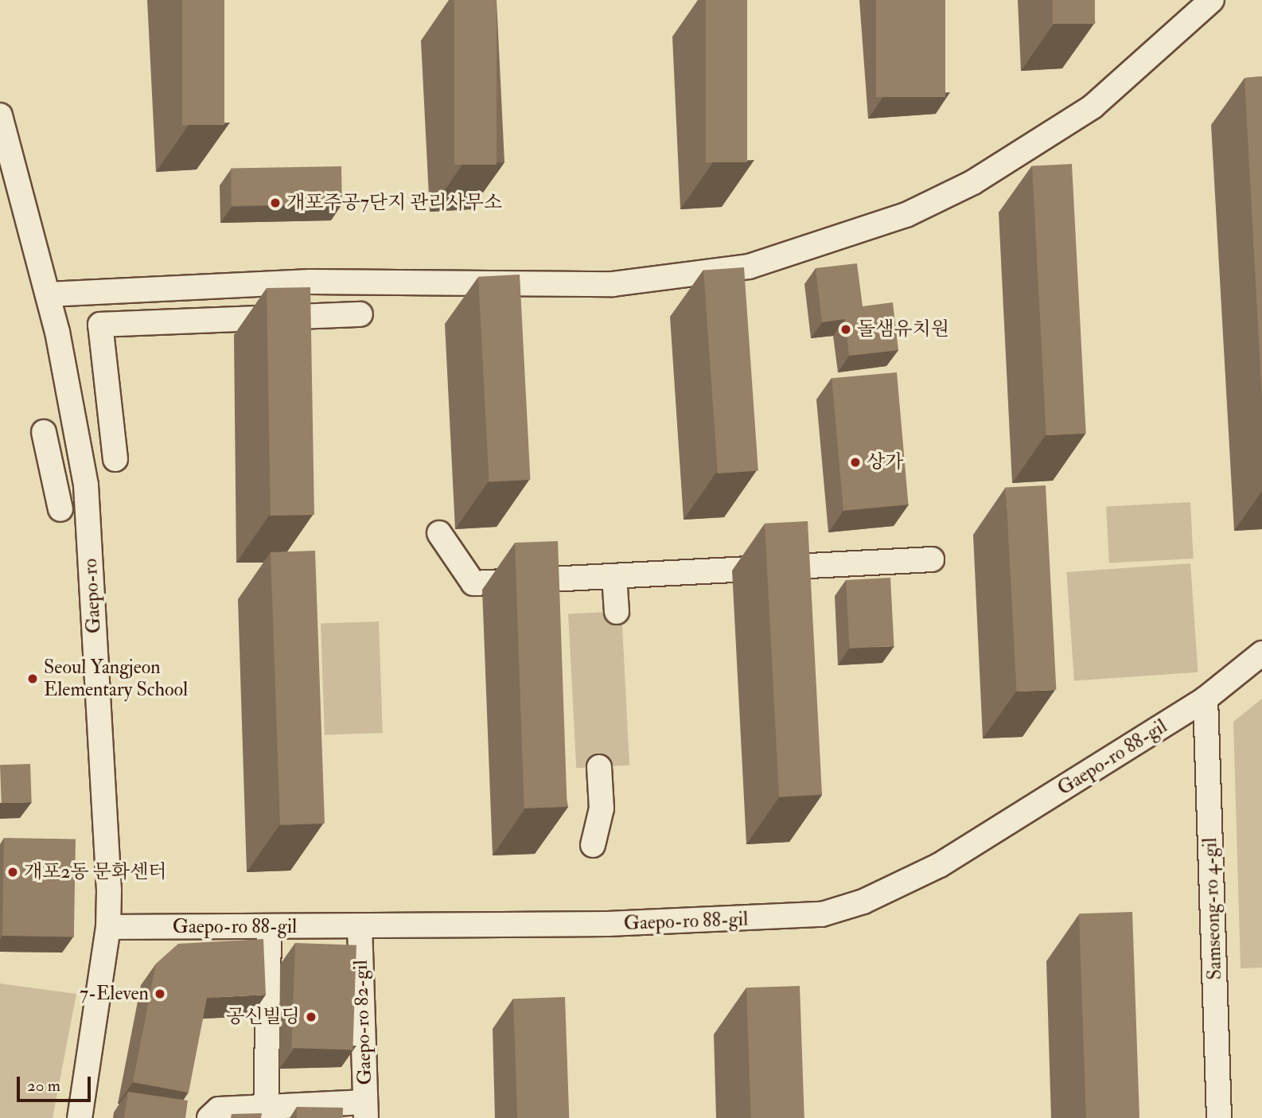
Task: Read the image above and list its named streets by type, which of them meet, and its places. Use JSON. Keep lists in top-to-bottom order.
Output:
{
  "streets": {
    "street": [
      "Gaepo-ro",
      "Gaepo-ro 88-gil",
      "Samseong-ro 4-gil",
      "Gaepo-ro 82-gil"
    ]
  },
  "crossings": [
    ["Gaepo-ro", "Gaepo-ro 88-gil"],
    ["Gaepo-ro 88-gil", "Samseong-ro 4-gil"],
    ["Gaepo-ro 88-gil", "Gaepo-ro 82-gil"]
  ],
  "places": [
    "개포주공7단지 관리사무소",
    "돌샘유치원",
    "상가",
    "Seoul Yangjeon Elementary School",
    "개포2동 문화센터",
    "7-Eleven",
    "공신빌딩"
  ],
  "scale_bar": "20 m"
}
